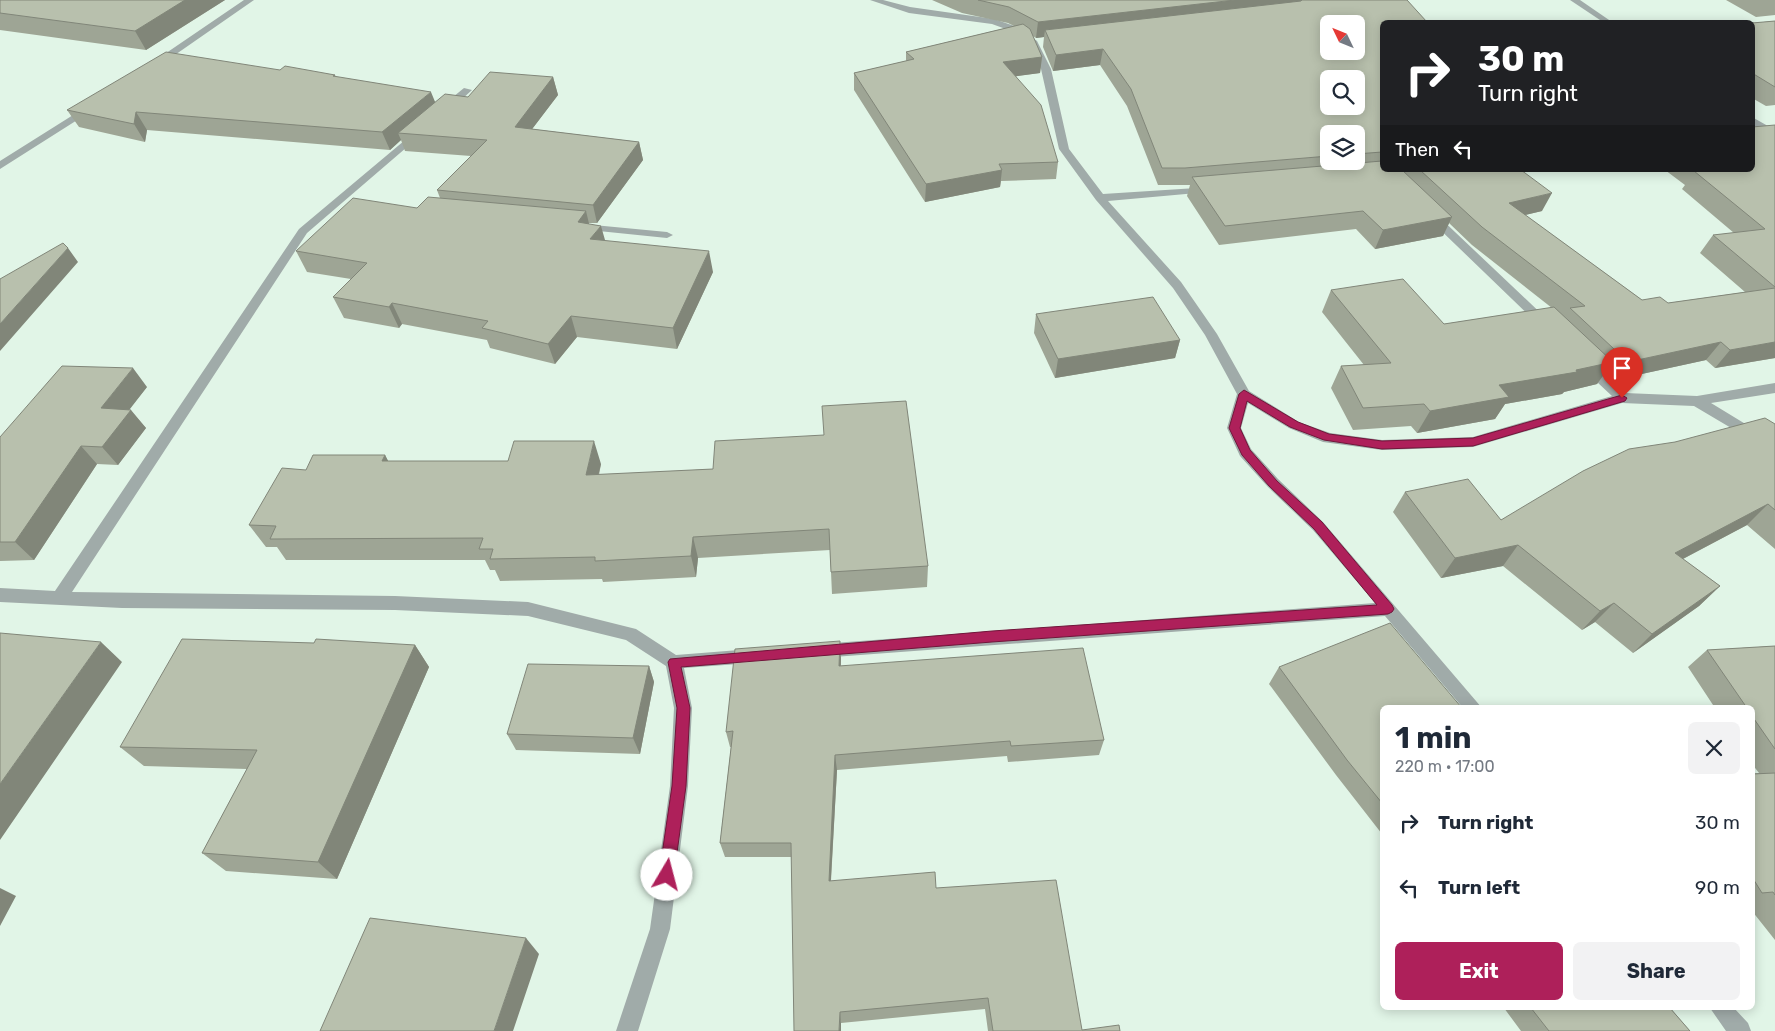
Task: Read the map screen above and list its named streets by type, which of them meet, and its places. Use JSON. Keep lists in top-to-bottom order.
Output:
{
  "north": "top left",
  "page": {
    "turn": ["30 m", "Turn right"],
    "then": "Then",
    "heading": ["1 min", "220 m · 17:00"],
    "list": [
      {
        "name": "Turn right",
        "value": "30 m"
      },
      {
        "name": "Turn left",
        "value": "90 m"
      }
    ],
    "buttons": ["Exit", "Share"]
  }
}
